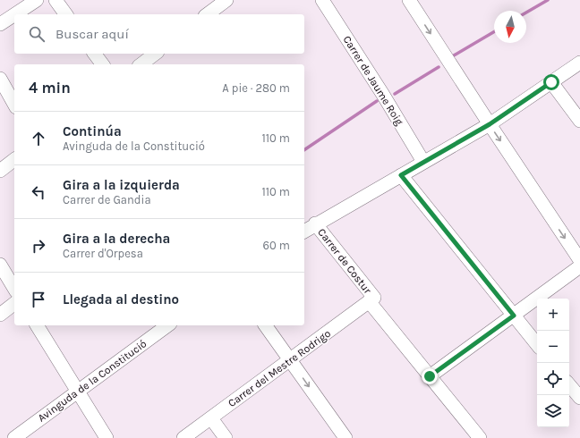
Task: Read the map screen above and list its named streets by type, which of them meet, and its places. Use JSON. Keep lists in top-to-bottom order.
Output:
{
  "streets": {
    "street": [
      "Carrer de Jaume Roig",
      "Carrer de Costur",
      "Carrer del Mestre Rodrigo",
      "Avinguda de la Constitució"
    ]
  },
  "crossings": [
    ["Carrer de Costur", "Carrer del Mestre Rodrigo"]
  ],
  "north": "bottom",
  "page": {
    "search": "Buscar aquí",
    "heading": ["4 min", "A pie · 280 m"],
    "list": [
      ["Continúa", "Avinguda de la Constitució", "110 m"],
      ["Gira a la izquierda", "Carrer de Gandia", "110 m"],
      ["Gira a la derecha", "Carrer d'Orpesa", "60 m"],
      "Llegada al destino"
    ],
    "map_buttons": ["+", "−"]
  }
}
